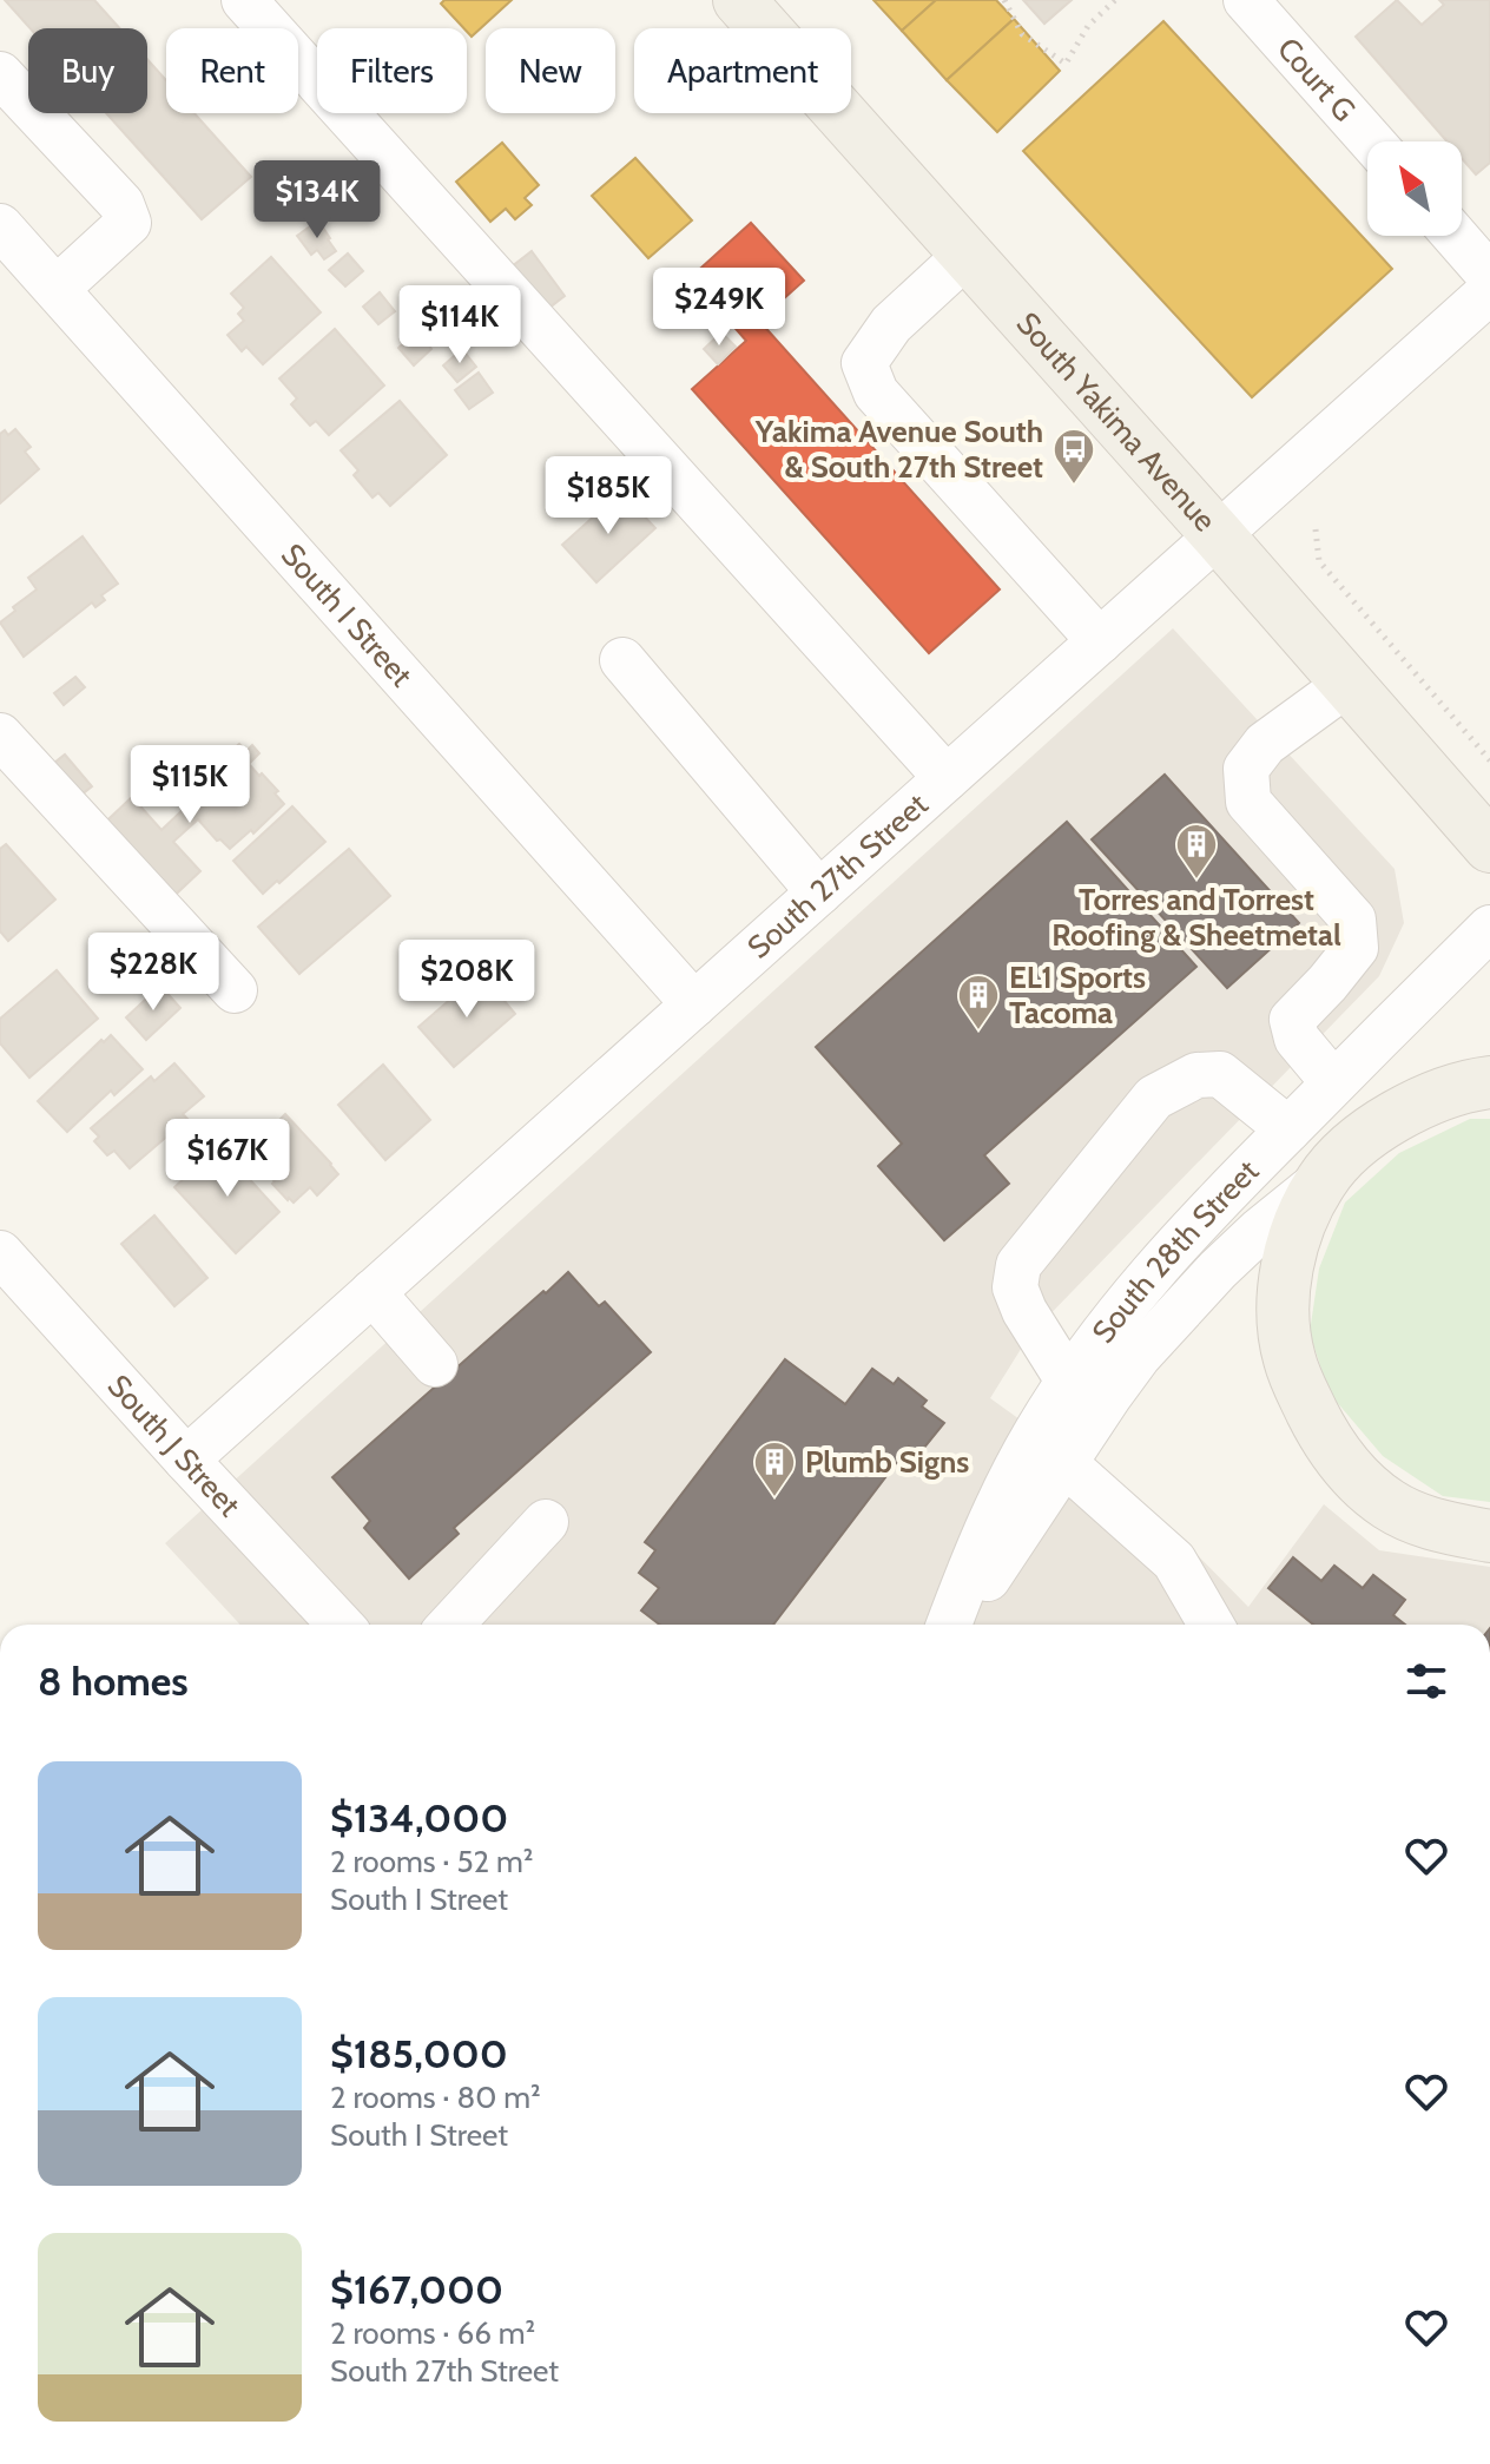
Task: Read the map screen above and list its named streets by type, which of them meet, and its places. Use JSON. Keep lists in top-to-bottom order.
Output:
{
  "streets": {
    "main road": ["South Yakima Avenue"],
    "street": [
      "Court G",
      "South I Street",
      "South 27th Street",
      "South 28th Street",
      "South J Street"
    ]
  },
  "crossings": [
    ["South Yakima Avenue", "South 27th Street"],
    ["South I Street", "South 27th Street"],
    ["South 27th Street", "South J Street"]
  ],
  "places": {
    "bus stop": ["Yakima Avenue South & South 27th Street"],
    "building": ["Torres and Torrest Roofing & Sheetmetal", "EL1 Sports Tacoma", "Plumb Signs"]
  },
  "north": "top left",
  "page": {
    "chip": [
      "Buy",
      "Rent",
      "Filters",
      "New",
      "Apartment"
    ],
    "price": [
      "$134K",
      "$249K",
      "$114K",
      "$185K",
      "$115K",
      "$228K",
      "$208K",
      "$167K"
    ],
    "heading": "8 homes",
    "list": [
      {
        "name": "$134,000",
        "note": "2 rooms · 52 m² · South I Street"
      },
      {
        "name": "$185,000",
        "note": "2 rooms · 80 m² · South I Street"
      },
      {
        "name": "$167,000",
        "note": "2 rooms · 66 m² · South 27th Street"
      }
    ]
  }
}
